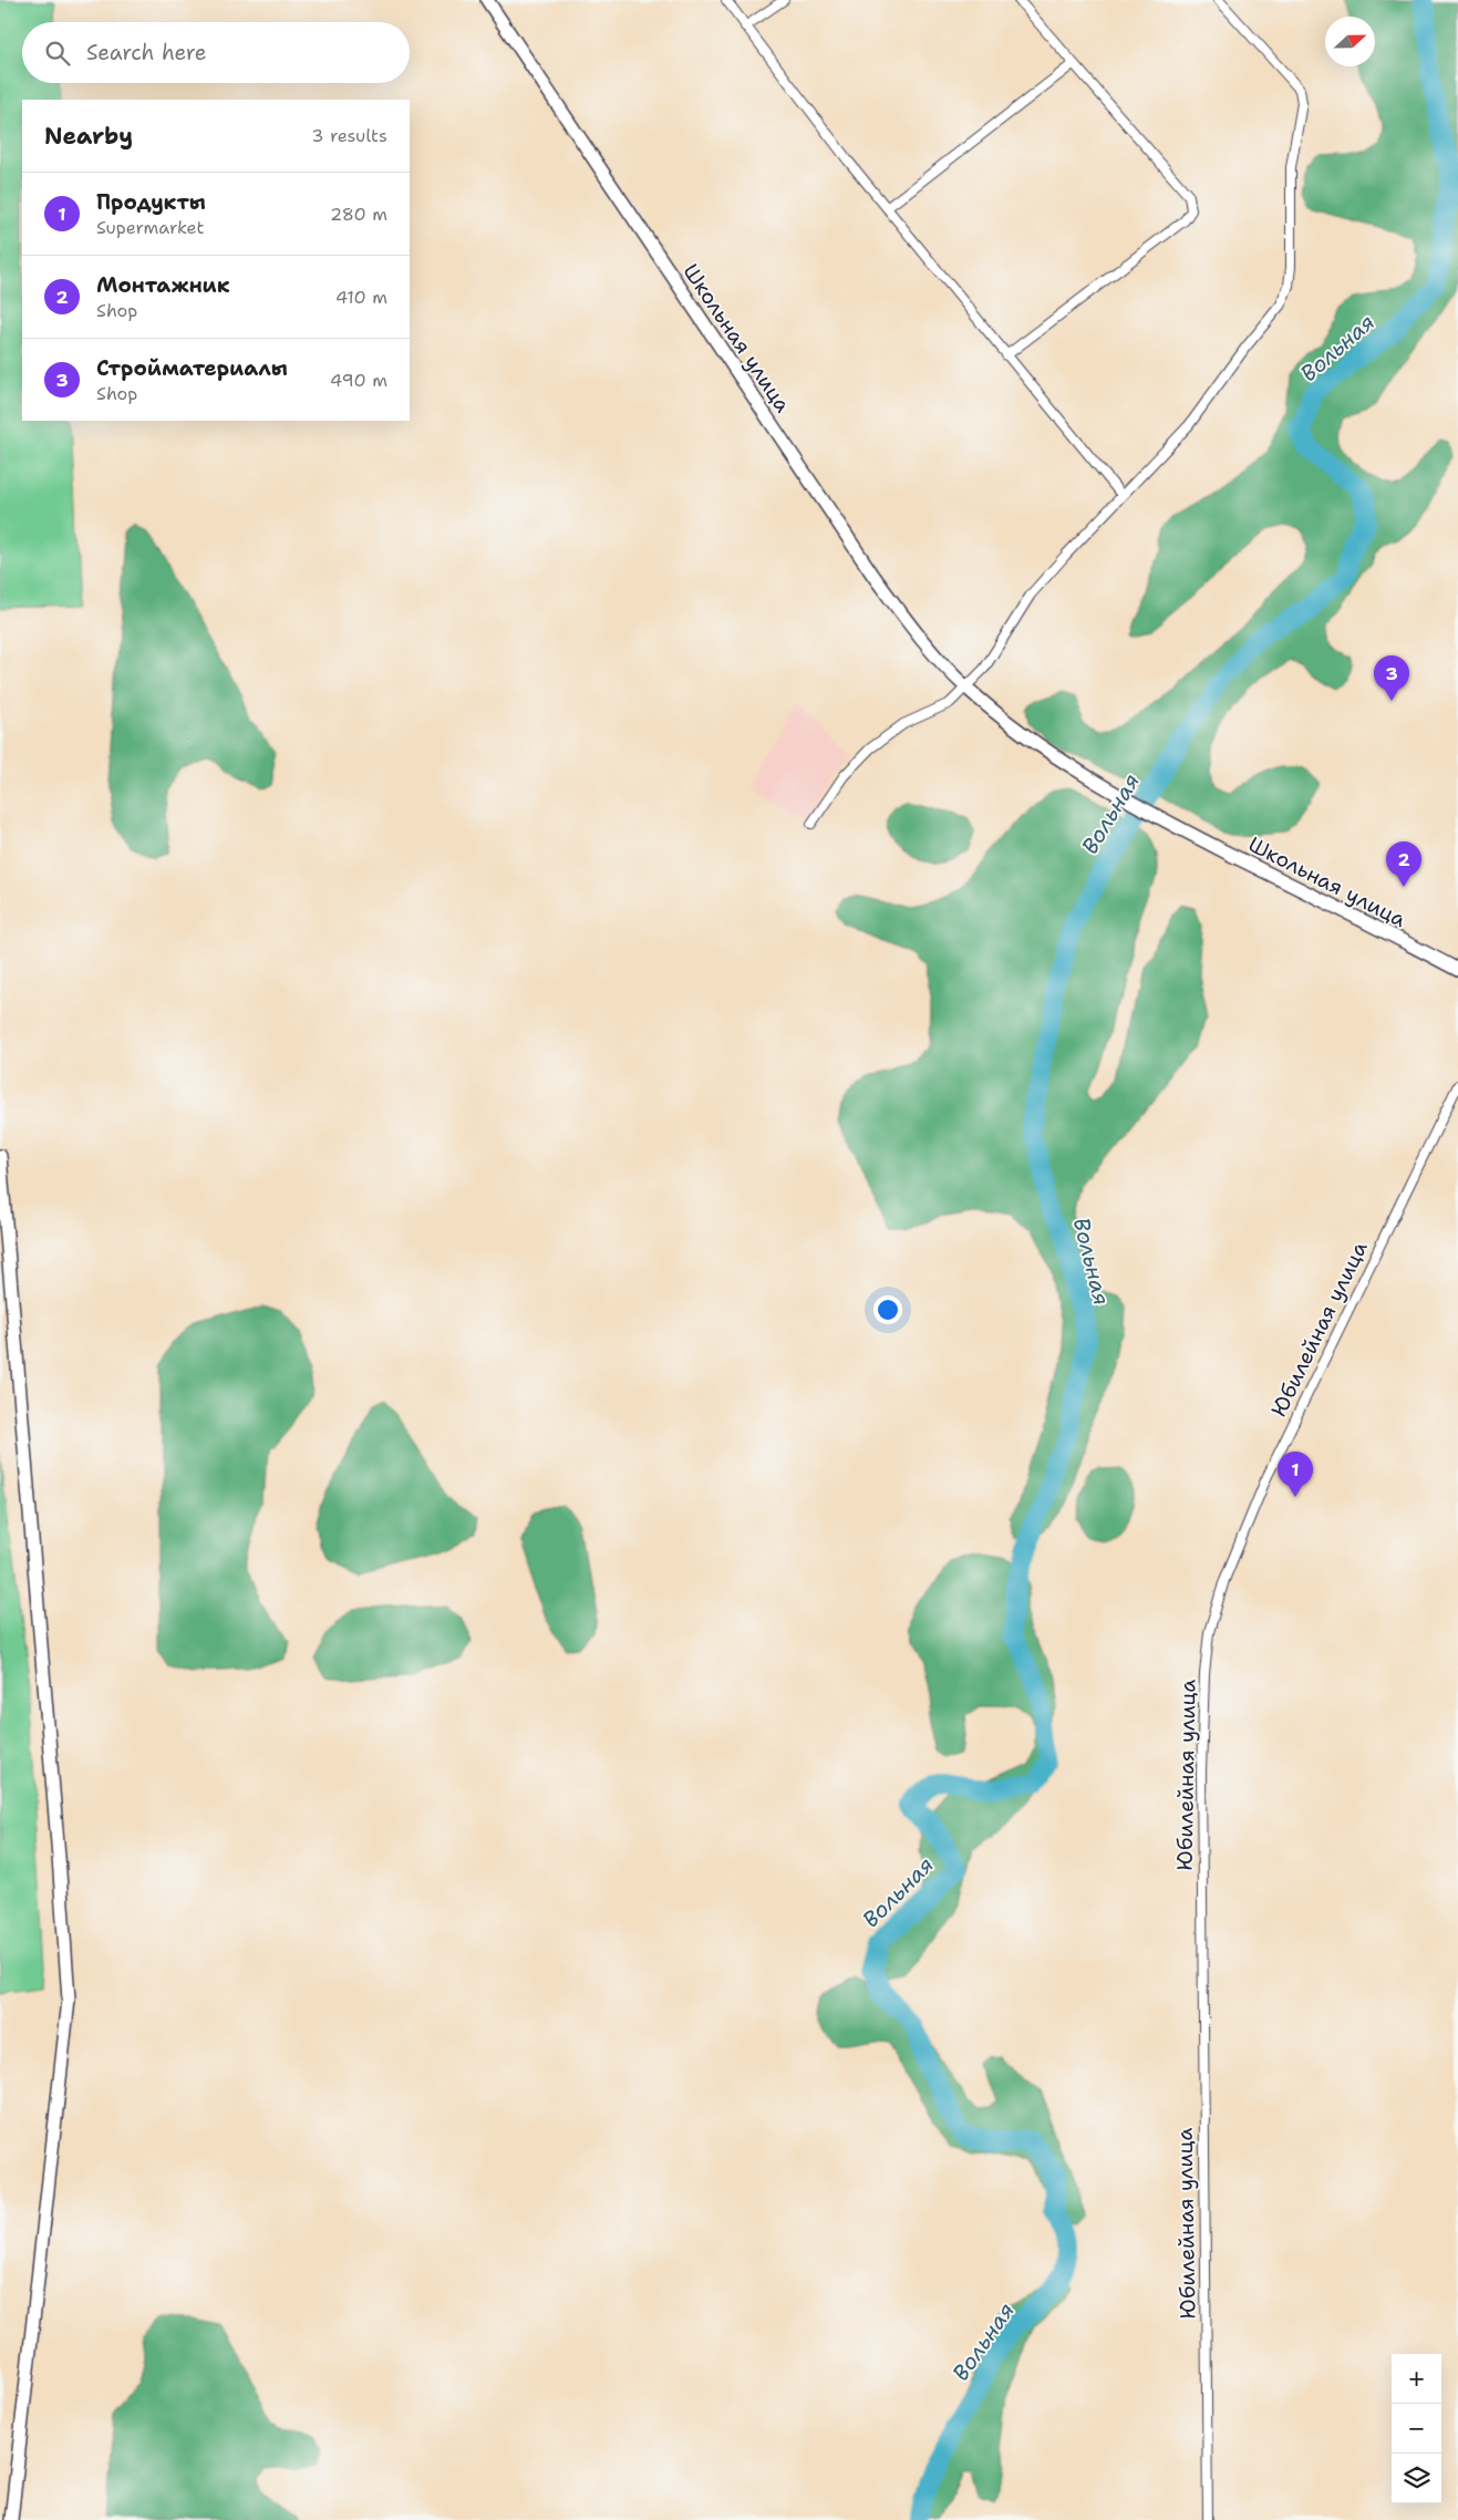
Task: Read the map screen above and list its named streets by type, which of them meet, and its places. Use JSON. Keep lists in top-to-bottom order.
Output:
{
  "streets": {
    "street": ["Школьная улица", "Юбилейная улица"]
  },
  "water": ["Вольная"],
  "north": "right",
  "page": {
    "search": "Search here",
    "heading": ["Nearby", "3 results"],
    "list": [
      {
        "mark": "1",
        "name": "Продукты",
        "note": "Supermarket",
        "value": "280 m"
      },
      {
        "mark": "2",
        "name": "Монтажник",
        "note": "Shop",
        "value": "410 m"
      },
      {
        "mark": "3",
        "name": "Стройматериалы",
        "note": "Shop",
        "value": "490 m"
      }
    ],
    "pins": ["3", "2", "1"],
    "map_buttons": ["+", "−"]
  }
}
